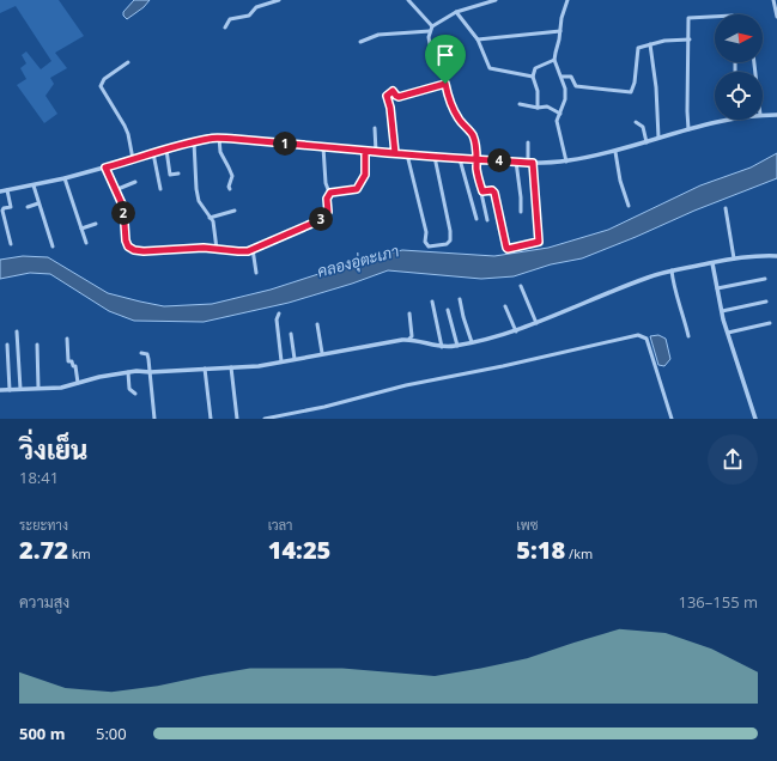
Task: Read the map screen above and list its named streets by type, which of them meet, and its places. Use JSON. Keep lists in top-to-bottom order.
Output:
{
  "water": ["คลองอุ่ตะเภา"],
  "north": "right",
  "page": {
    "pins": [
      "1",
      "4",
      "2",
      "3"
    ],
    "heading": ["วิ่งเย็น", "18:41"],
    "stats": [
      ["ระยะทาง", "2.72 km"],
      ["เวลา", "14:25"],
      ["เพซ", "5:18 /km"]
    ],
    "chart": ["ความสูง", "136–155 m"],
    "list": [
      {
        "name": "500 m",
        "note": "5:00"
      }
    ]
  }
}
